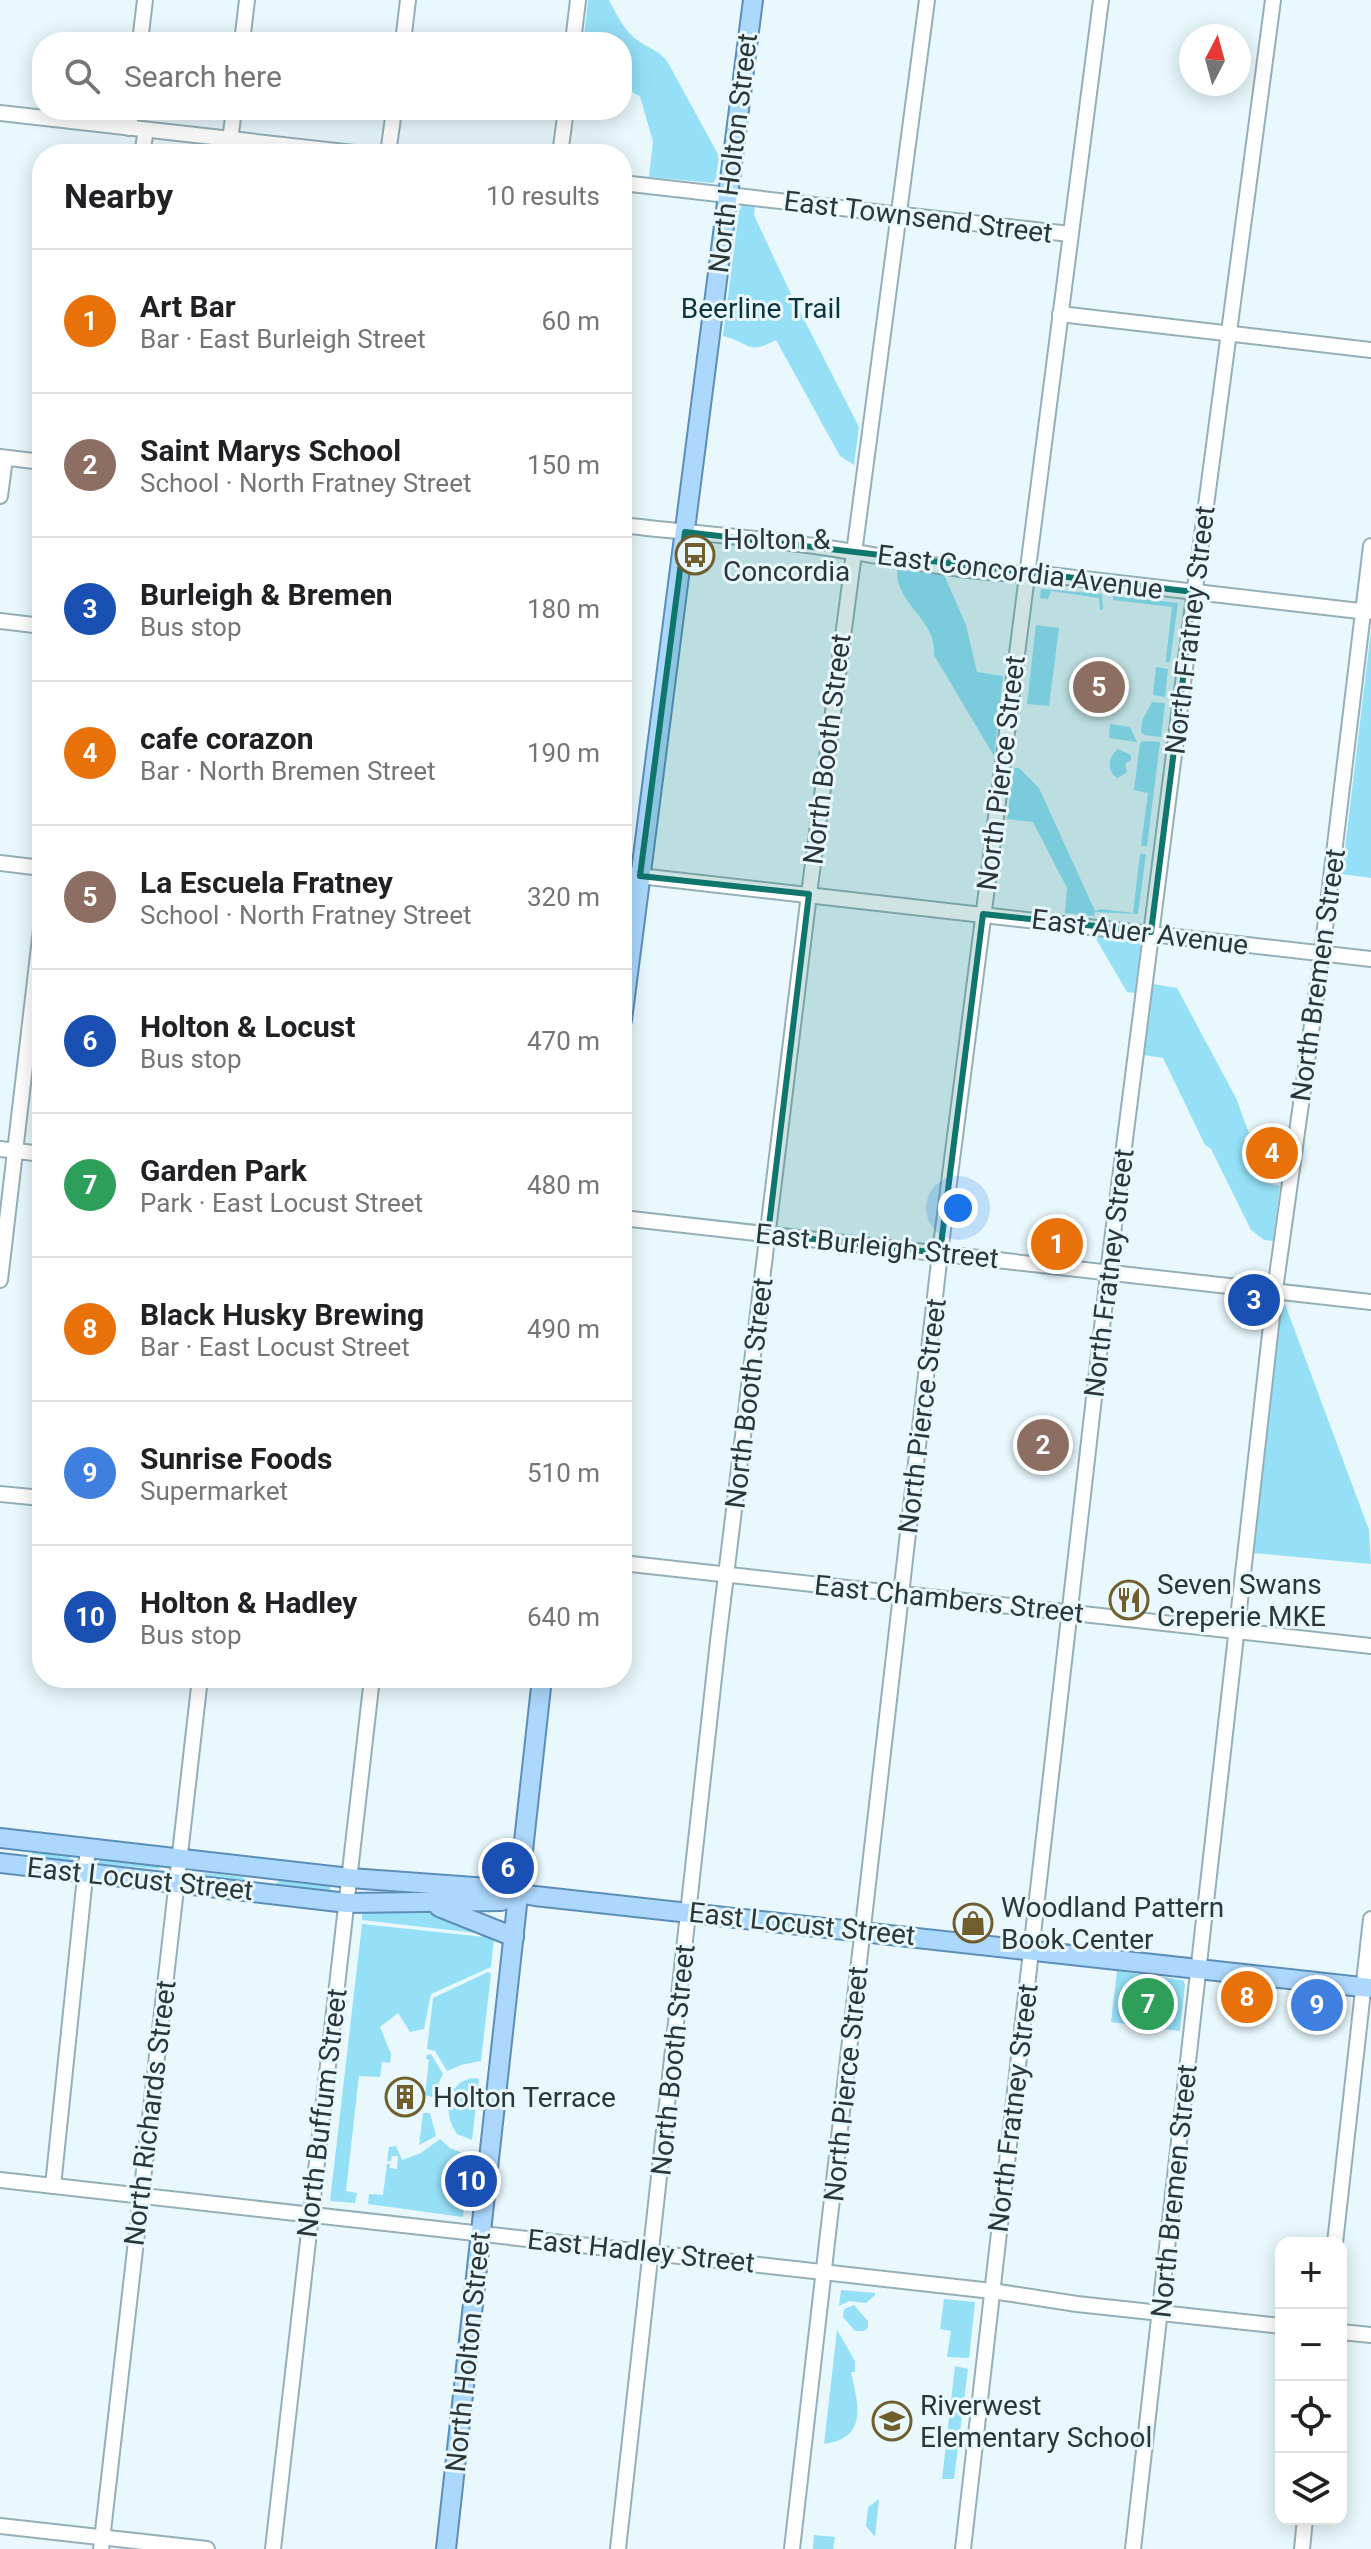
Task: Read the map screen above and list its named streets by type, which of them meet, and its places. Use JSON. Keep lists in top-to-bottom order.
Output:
{
  "streets": {
    "main road": ["North Holton Street", "East Locust Street"],
    "street": [
      "East Townsend Street",
      "East Concordia Avenue",
      "North Fratney Street",
      "North Booth Street",
      "North Pierce Street",
      "East Auer Avenue",
      "North Bremen Street",
      "East Burleigh Street",
      "East Chambers Street",
      "North Richards Street",
      "North Buffum Street",
      "East Hadley Street"
    ]
  },
  "crossings": [
    ["North Holton Street", "East Townsend Street"],
    ["North Holton Street", "East Concordia Avenue"],
    ["North Holton Street", "East Locust Street"],
    ["North Holton Street", "East Hadley Street"],
    ["East Townsend Street", "North Booth Street"],
    ["East Townsend Street", "North Pierce Street"],
    ["East Concordia Avenue", "North Fratney Street"],
    ["East Concordia Avenue", "North Booth Street"],
    ["East Concordia Avenue", "North Pierce Street"],
    ["East Concordia Avenue", "North Bremen Street"],
    ["North Fratney Street", "East Auer Avenue"],
    ["North Fratney Street", "East Burleigh Street"],
    ["North Fratney Street", "East Chambers Street"],
    ["North Fratney Street", "East Locust Street"],
    ["North Fratney Street", "East Hadley Street"],
    ["North Booth Street", "East Auer Avenue"],
    ["North Booth Street", "East Burleigh Street"],
    ["North Booth Street", "East Chambers Street"],
    ["North Booth Street", "East Locust Street"],
    ["North Booth Street", "East Hadley Street"],
    ["North Pierce Street", "East Auer Avenue"],
    ["North Pierce Street", "East Burleigh Street"],
    ["North Pierce Street", "East Chambers Street"],
    ["North Pierce Street", "East Locust Street"],
    ["North Pierce Street", "East Hadley Street"],
    ["East Auer Avenue", "North Bremen Street"],
    ["North Bremen Street", "East Burleigh Street"],
    ["North Bremen Street", "East Chambers Street"],
    ["North Bremen Street", "East Locust Street"],
    ["North Bremen Street", "East Hadley Street"],
    ["East Locust Street", "North Richards Street"],
    ["East Locust Street", "North Buffum Street"],
    ["North Richards Street", "East Hadley Street"],
    ["North Buffum Street", "East Hadley Street"]
  ],
  "parks": ["Beerline Trail"],
  "places": {
    "bus stop": ["Holton & Concordia"],
    "restaurant": ["Seven Swans Creperie MKE"],
    "shop": ["Woodland Pattern Book Center"],
    "building": ["Holton Terrace"],
    "school or university": ["Riverwest Elementary School"]
  },
  "north": "top",
  "page": {
    "search": "Search here",
    "heading": ["Nearby", "10 results"],
    "list": [
      {
        "mark": "1",
        "name": "Art Bar",
        "note": "Bar · East Burleigh Street",
        "value": "60 m"
      },
      {
        "mark": "2",
        "name": "Saint Marys School",
        "note": "School · North Fratney Street",
        "value": "150 m"
      },
      {
        "mark": "3",
        "name": "Burleigh & Bremen",
        "note": "Bus stop",
        "value": "180 m"
      },
      {
        "mark": "4",
        "name": "cafe corazon",
        "note": "Bar · North Bremen Street",
        "value": "190 m"
      },
      {
        "mark": "5",
        "name": "La Escuela Fratney",
        "note": "School · North Fratney Street",
        "value": "320 m"
      },
      {
        "mark": "6",
        "name": "Holton & Locust",
        "note": "Bus stop",
        "value": "470 m"
      },
      {
        "mark": "7",
        "name": "Garden Park",
        "note": "Park · East Locust Street",
        "value": "480 m"
      },
      {
        "mark": "8",
        "name": "Black Husky Brewing",
        "note": "Bar · East Locust Street",
        "value": "490 m"
      },
      {
        "mark": "9",
        "name": "Sunrise Foods",
        "note": "Supermarket",
        "value": "510 m"
      },
      {
        "mark": "10",
        "name": "Holton & Hadley",
        "note": "Bus stop",
        "value": "640 m"
      }
    ],
    "pins": [
      "5",
      "4",
      "1",
      "3",
      "2",
      "6",
      "8",
      "7",
      "9",
      "10"
    ],
    "map_buttons": ["+", "−"]
  }
}
